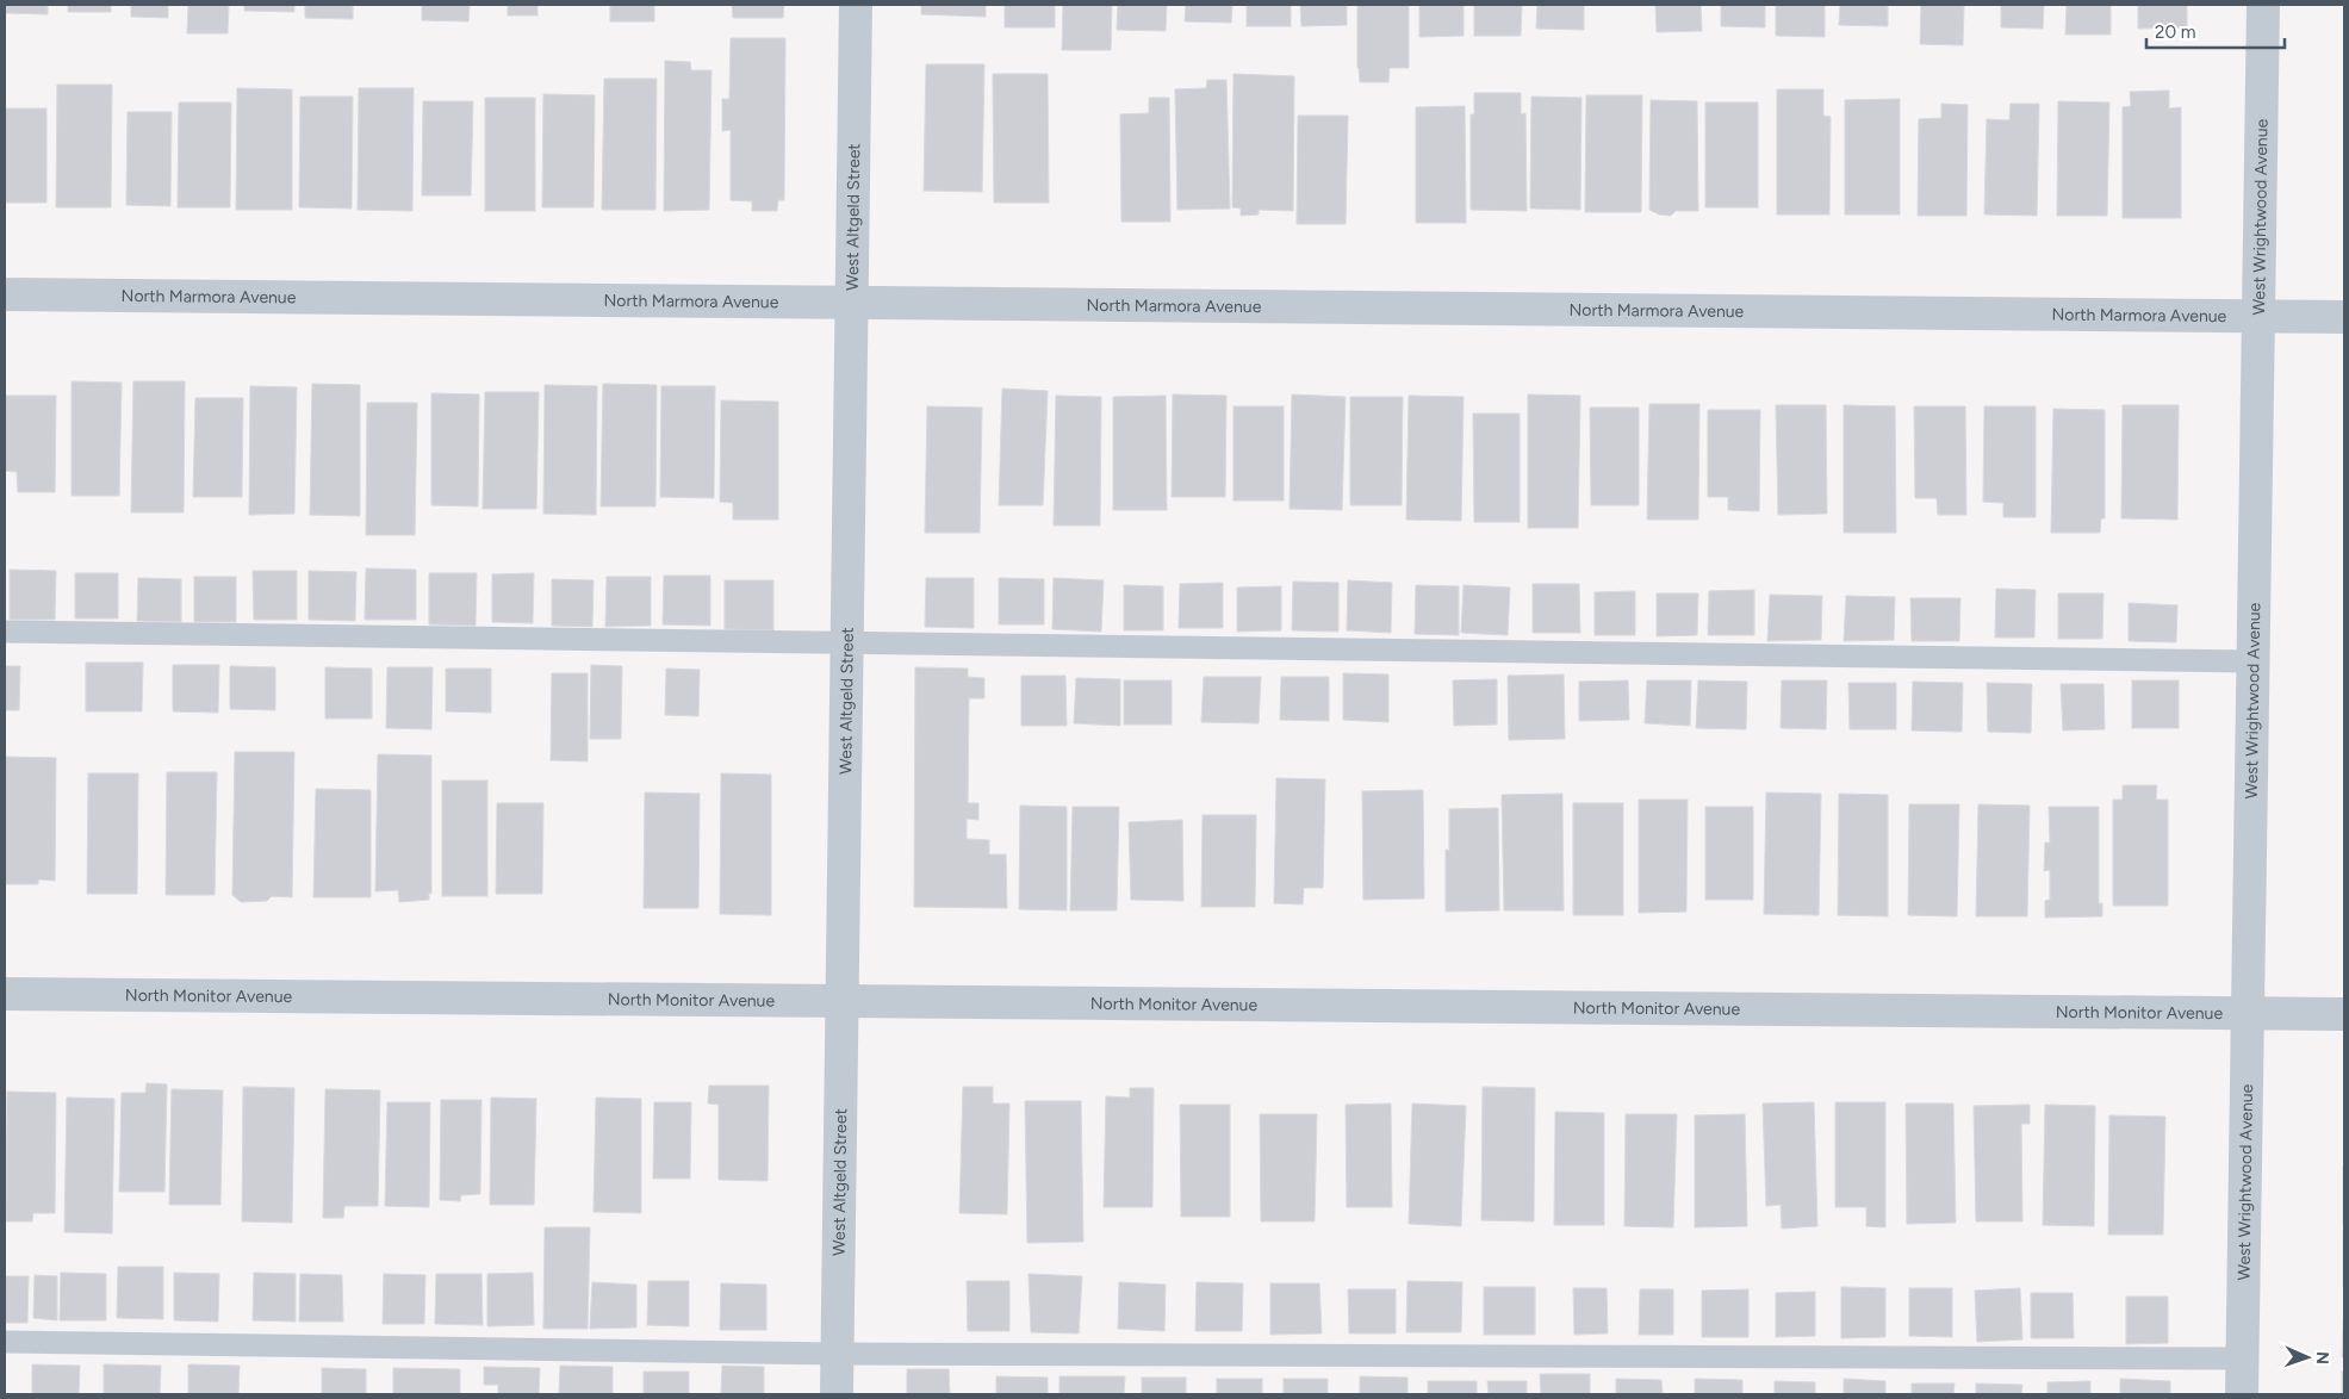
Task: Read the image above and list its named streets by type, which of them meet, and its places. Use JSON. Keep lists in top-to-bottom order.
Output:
{
  "streets": {
    "street": [
      "West Altgeld Street",
      "West Wrightwood Avenue",
      "North Marmora Avenue",
      "North Monitor Avenue"
    ]
  },
  "crossings": [
    ["West Altgeld Street", "North Marmora Avenue"],
    ["West Altgeld Street", "North Monitor Avenue"],
    ["West Wrightwood Avenue", "North Marmora Avenue"],
    ["West Wrightwood Avenue", "North Monitor Avenue"]
  ],
  "scale_bar": "20 m",
  "north": "right"
}
